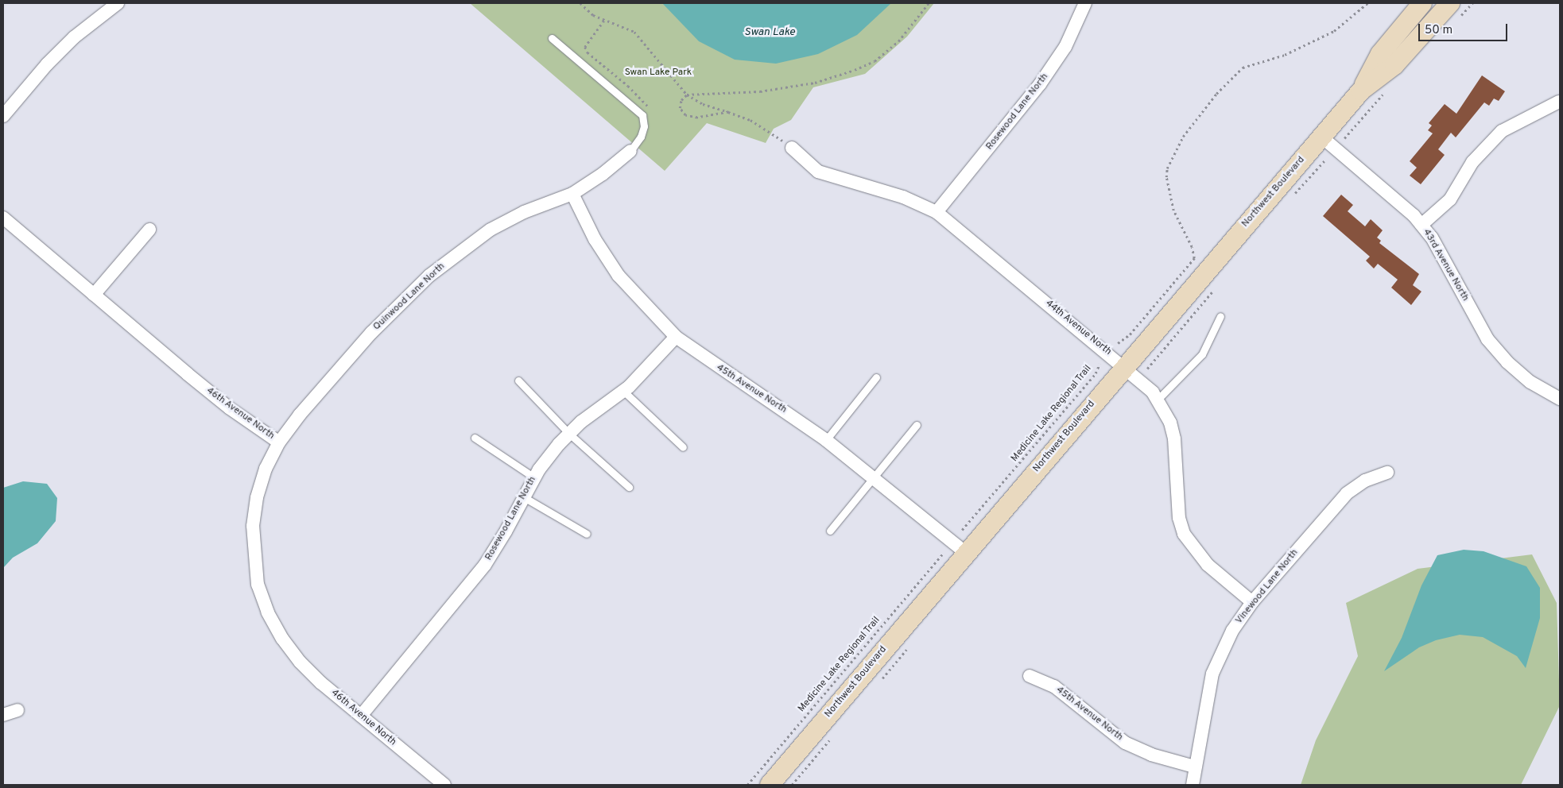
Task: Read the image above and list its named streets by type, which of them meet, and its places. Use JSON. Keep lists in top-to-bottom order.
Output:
{
  "streets": {
    "main road": ["Northwest Boulevard"],
    "street": [
      "Rosewood Lane North",
      "43rd Avenue North",
      "Quinwood Lane North",
      "44th Avenue North",
      "45th Avenue North",
      "46th Avenue North",
      "Vinewood Lane North"
    ],
    "path": ["Medicine Lake Regional Trail"]
  },
  "crossings": [
    ["Rosewood Lane North", "44th Avenue North"],
    ["Rosewood Lane North", "45th Avenue North"],
    ["Rosewood Lane North", "46th Avenue North"],
    ["Northwest Boulevard", "43rd Avenue North"],
    ["Northwest Boulevard", "44th Avenue North"],
    ["Northwest Boulevard", "45th Avenue North"],
    ["Quinwood Lane North", "45th Avenue North"],
    ["Quinwood Lane North", "46th Avenue North"],
    ["44th Avenue North", "Vinewood Lane North"],
    ["45th Avenue North", "Vinewood Lane North"]
  ],
  "water": ["Swan Lake"],
  "parks": ["Swan Lake Park"],
  "scale_bar": "50 m"
}
